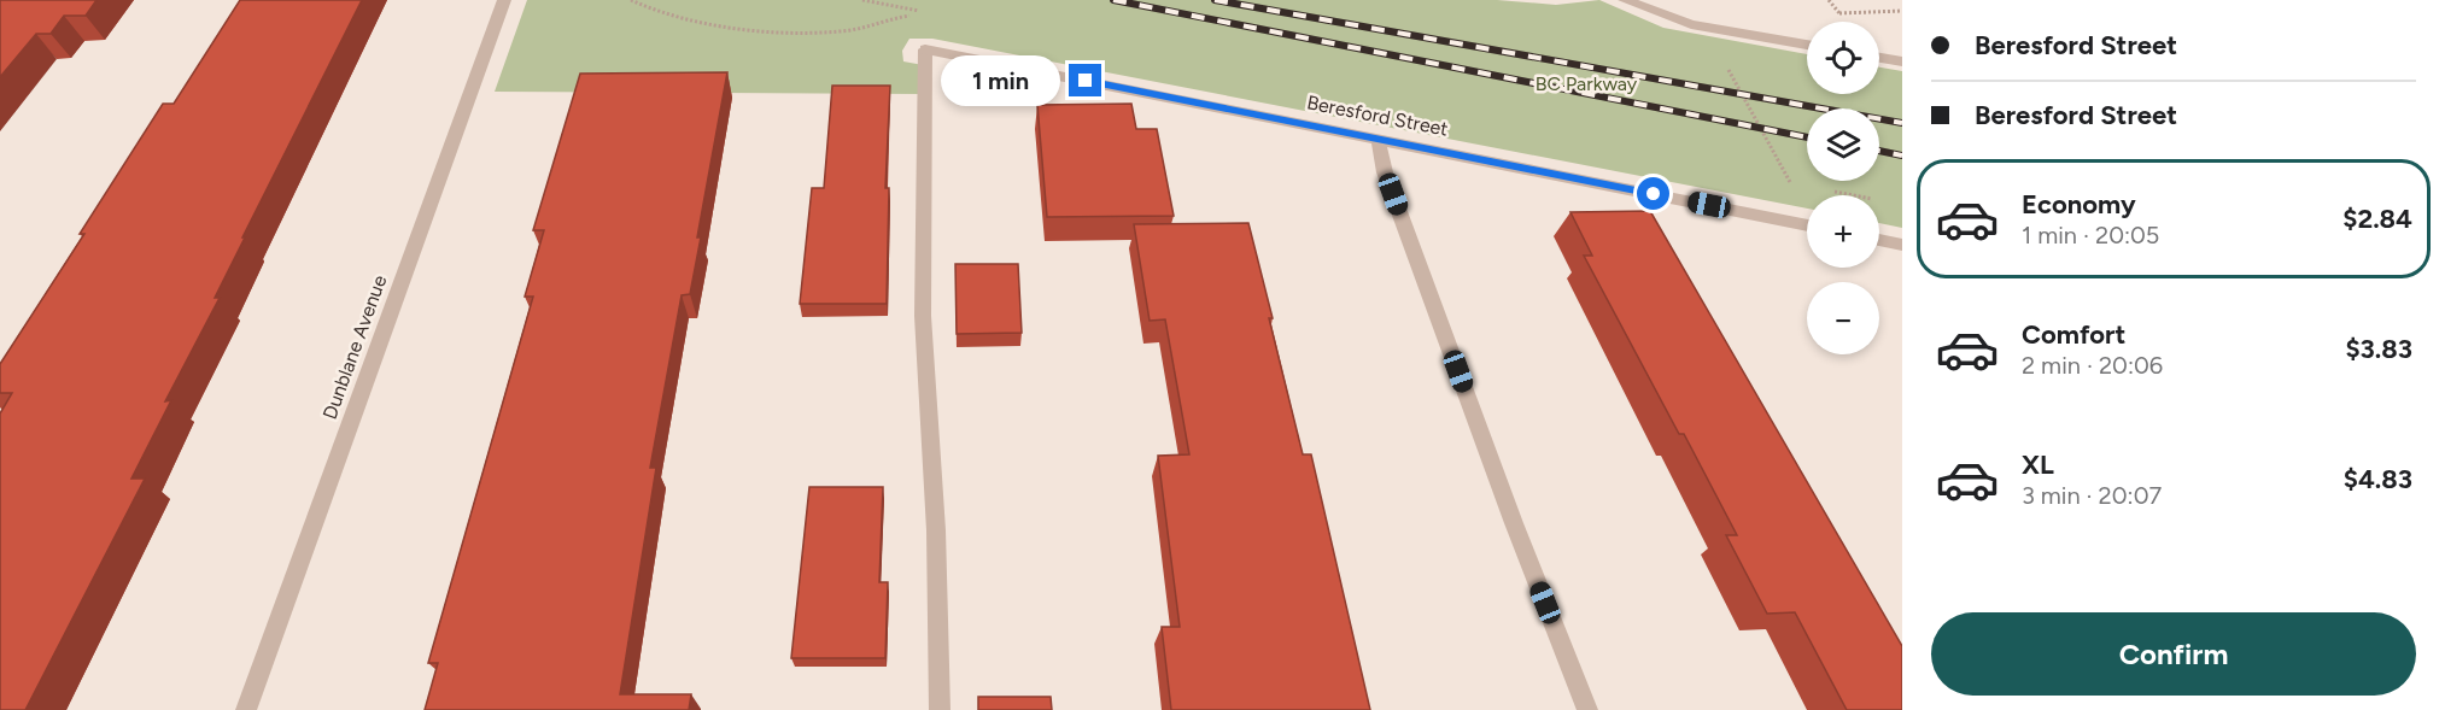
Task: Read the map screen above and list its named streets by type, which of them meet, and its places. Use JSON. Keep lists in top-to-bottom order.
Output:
{
  "streets": {
    "street": ["Beresford Street", "Dunblane Avenue"]
  },
  "parks": ["BC Parkway"],
  "page": {
    "banner": ["Beresford Street", "Beresford Street"],
    "map_buttons": ["+", "−"],
    "bubble": "1 min",
    "list": [
      {
        "name": "Economy",
        "note": "1 min · 20:05",
        "value": "$2.84"
      },
      {
        "name": "Comfort",
        "note": "2 min · 20:06",
        "value": "$3.83"
      },
      {
        "name": "XL",
        "note": "3 min · 20:07",
        "value": "$4.83"
      }
    ],
    "buttons": "Confirm"
  }
}
